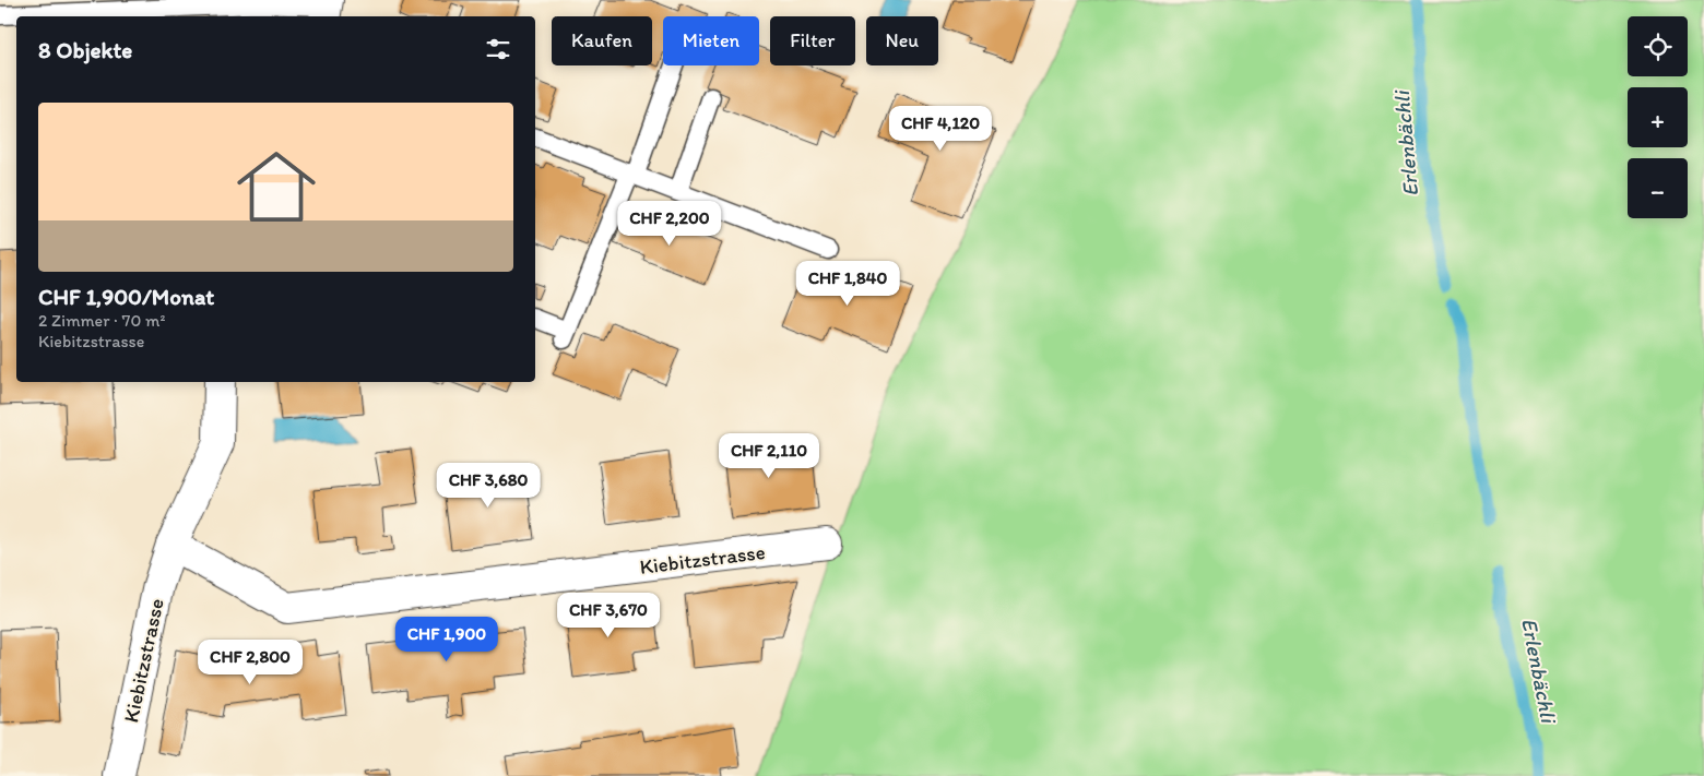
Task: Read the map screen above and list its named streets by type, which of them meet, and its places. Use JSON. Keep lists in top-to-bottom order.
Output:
{
  "streets": {
    "street": ["Kiebitzstrasse"]
  },
  "water": ["Erlenbächli"],
  "page": {
    "map_buttons": ["+", "−"],
    "chip": [
      "Kaufen",
      "Mieten",
      "Filter",
      "Neu"
    ],
    "heading": "8 Objekte",
    "list": [
      {
        "name": "CHF 1,900/Monat",
        "note": "2 Zimmer · 70 m² · Kiebitzstrasse"
      }
    ],
    "price": [
      "CHF 4,120",
      "CHF 2,200",
      "CHF 1,840",
      "CHF 2,110",
      "CHF 3,680",
      "CHF 3,670",
      "CHF 1,900",
      "CHF 2,800"
    ]
  }
}
